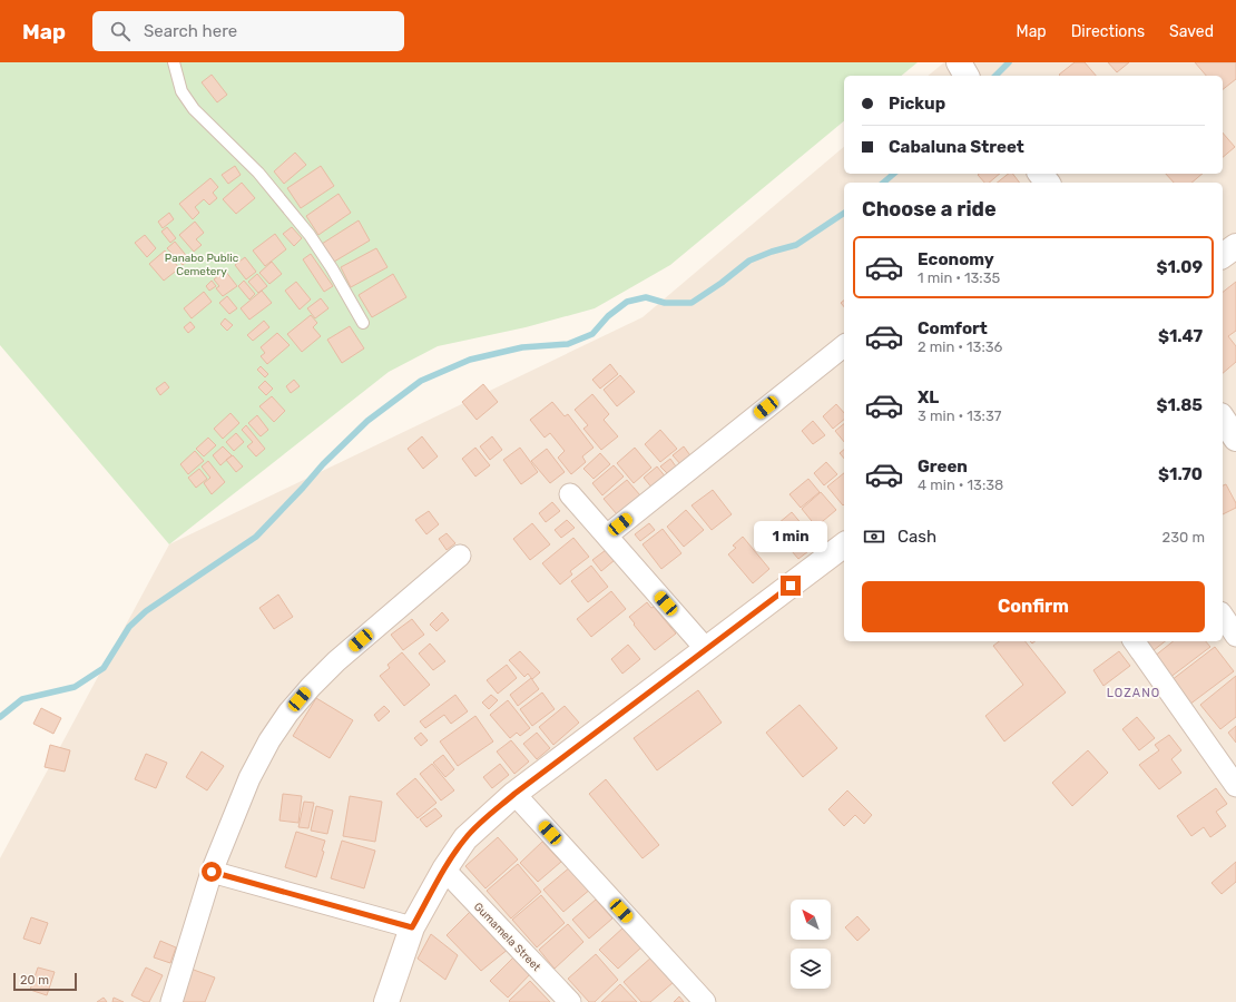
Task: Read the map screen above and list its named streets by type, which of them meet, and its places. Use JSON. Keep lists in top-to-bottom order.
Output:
{
  "streets": {
    "street": ["Gumamela Street"]
  },
  "districts": ["LOZANO"],
  "parks": ["Panabo Public Cemetery"],
  "scale_bar": "20 m",
  "north": "top left",
  "page": {
    "header": "Map",
    "search": "Search here",
    "nav": ["Map", "Directions", "Saved"],
    "banner": ["Pickup", "Cabaluna Street"],
    "heading": "Choose a ride",
    "list": [
      {
        "name": "Economy",
        "note": "1 min · 13:35",
        "value": "$1.09"
      },
      {
        "name": "Comfort",
        "note": "2 min · 13:36",
        "value": "$1.47"
      },
      {
        "name": "XL",
        "note": "3 min · 13:37",
        "value": "$1.85"
      },
      {
        "name": "Green",
        "note": "4 min · 13:38",
        "value": "$1.70"
      }
    ],
    "pay": ["Cash", "230 m"],
    "bubble": "1 min",
    "buttons": "Confirm",
    "scale": "20 m"
  }
}
